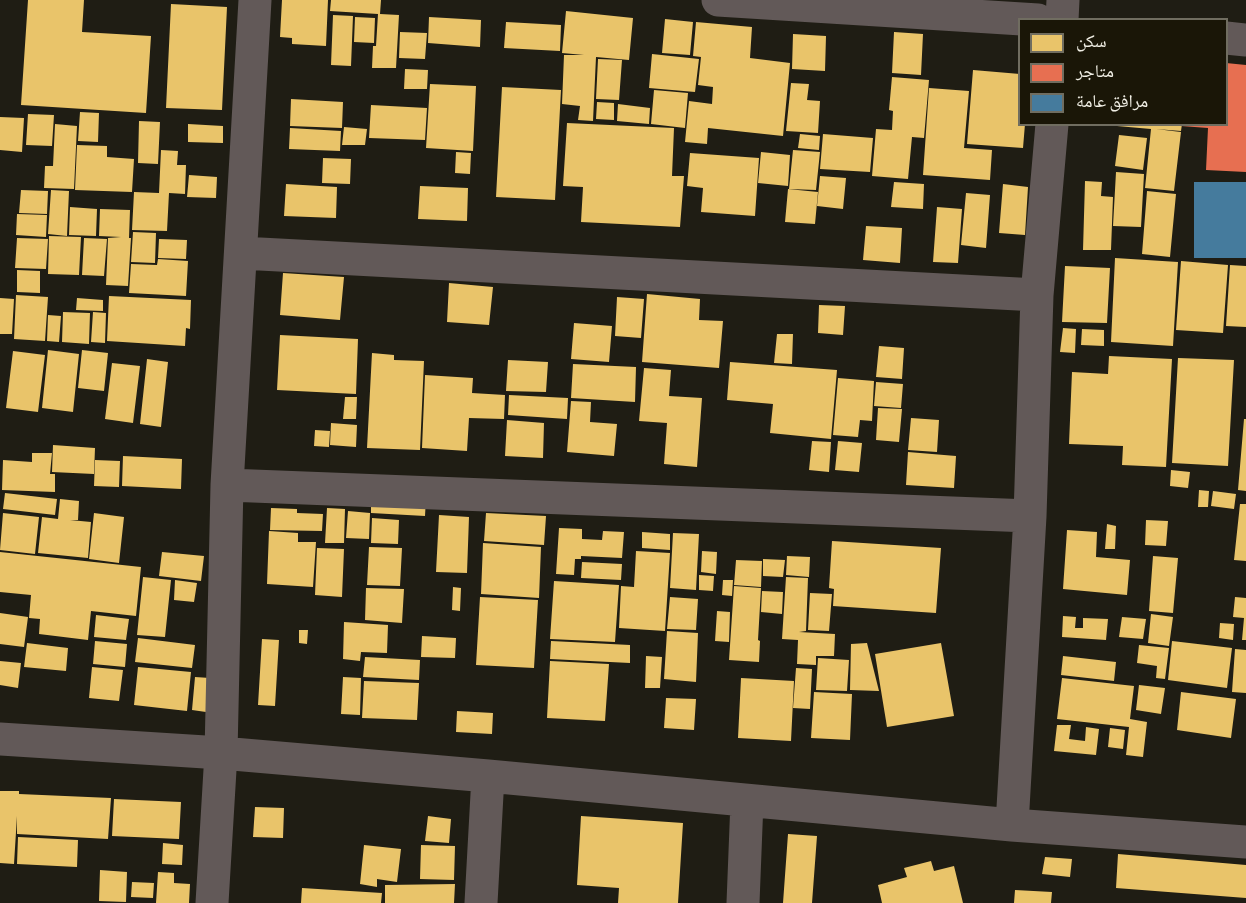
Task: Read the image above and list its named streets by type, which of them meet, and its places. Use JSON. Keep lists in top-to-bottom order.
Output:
{
  "legend": ["سكن", "متاجر", "مرافق عامة"]
}
